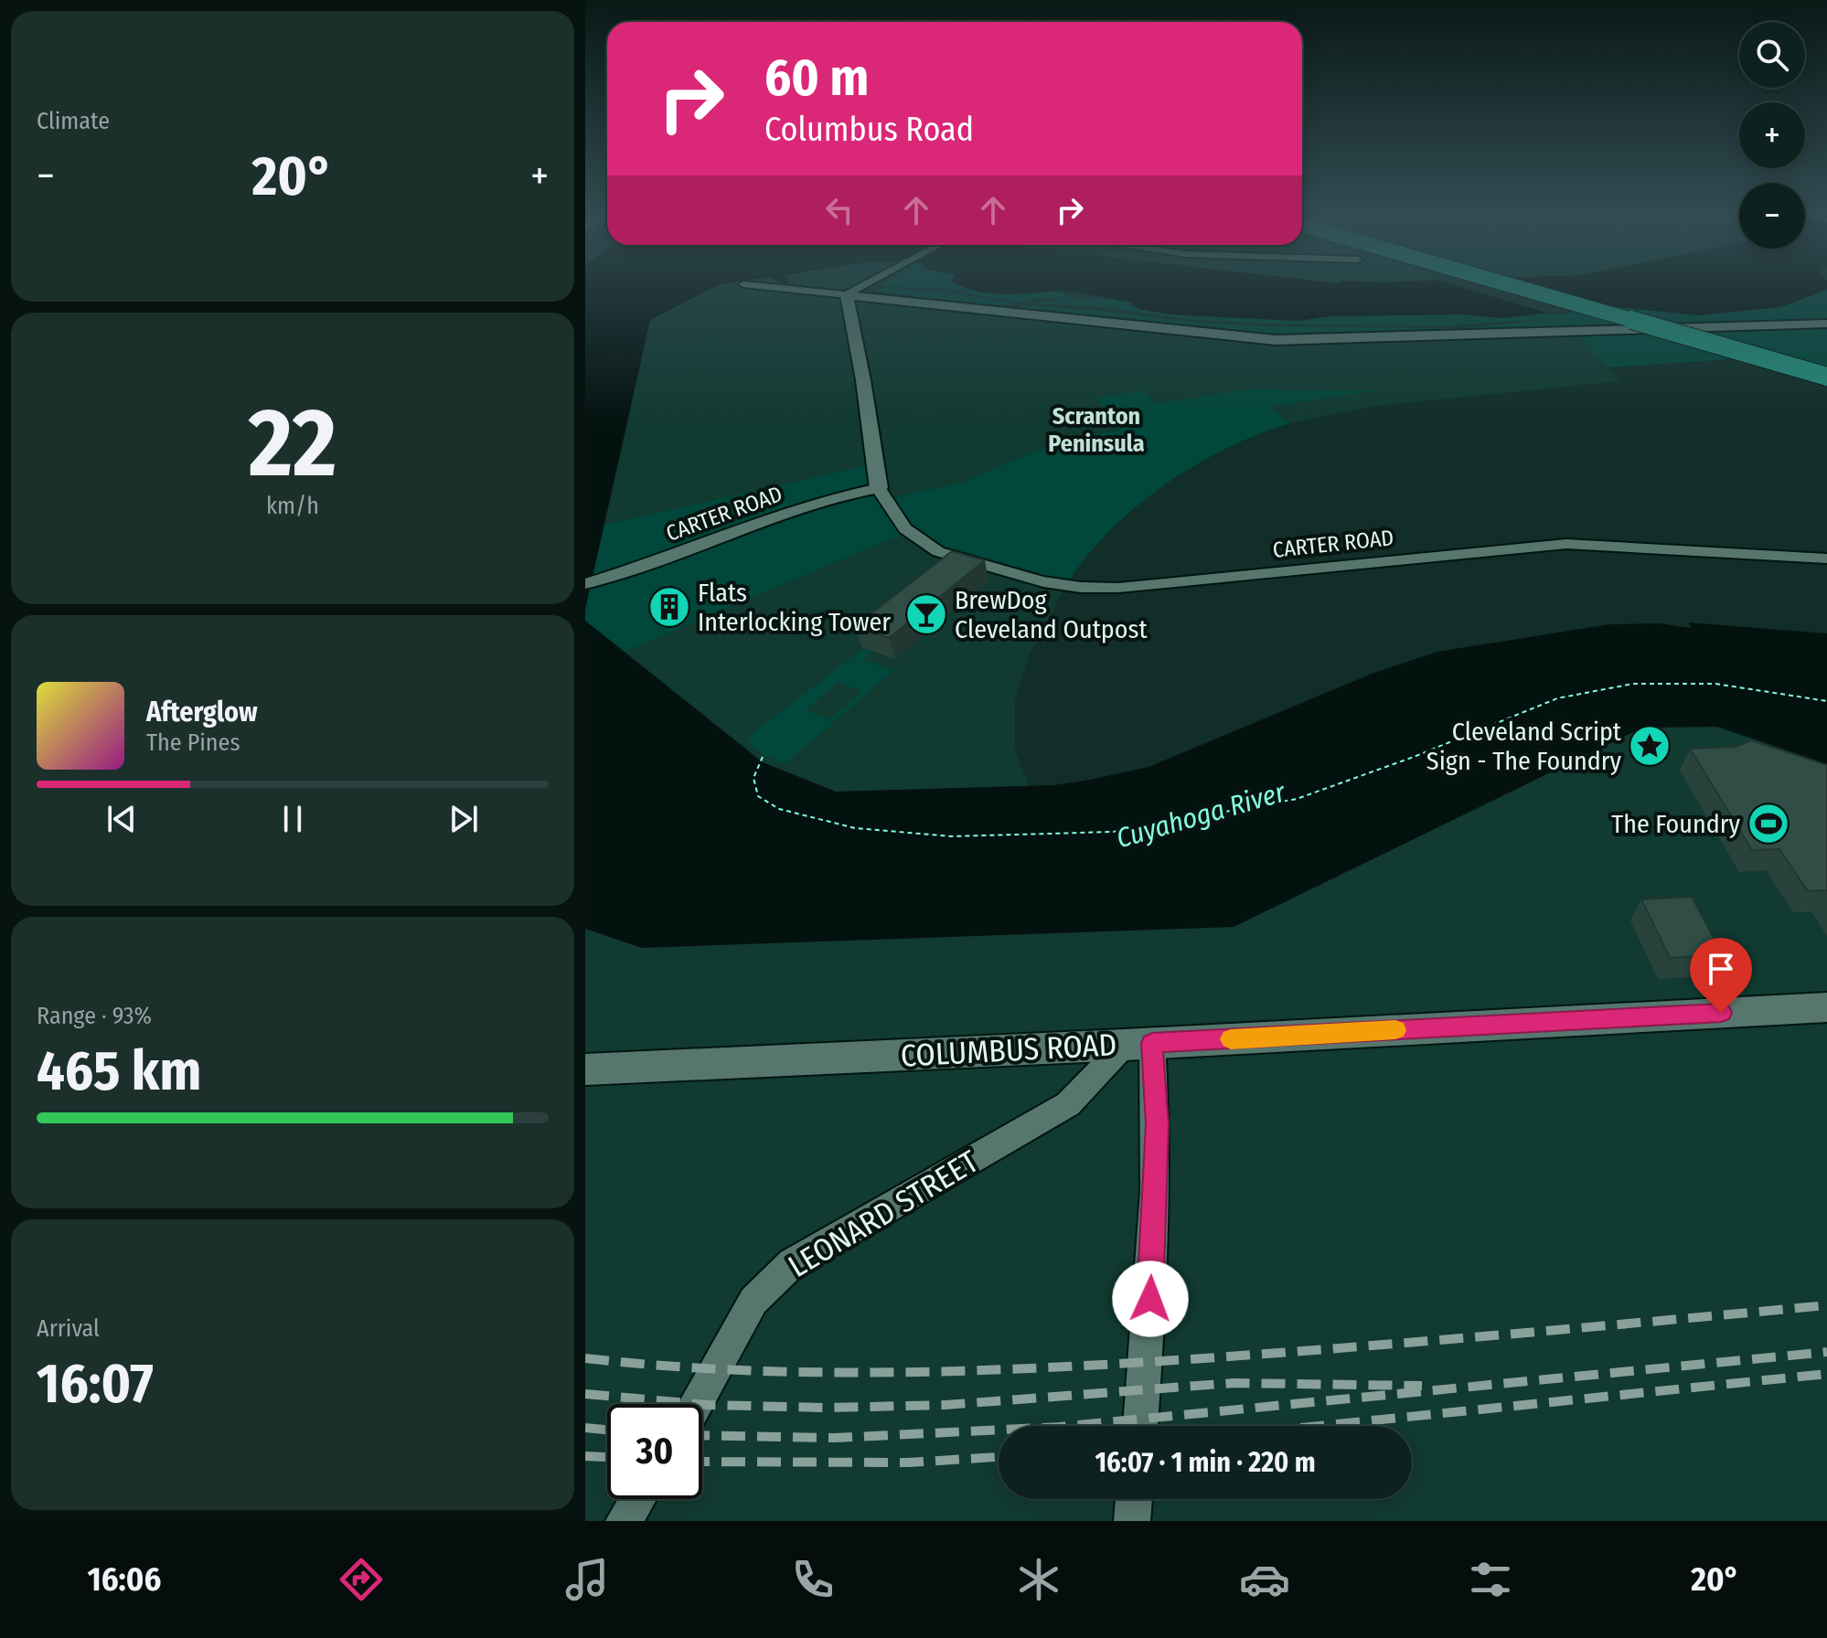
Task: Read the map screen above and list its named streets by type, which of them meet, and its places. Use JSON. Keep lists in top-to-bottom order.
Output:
{
  "streets": {
    "street": ["CARTER ROAD", "COLUMBUS ROAD", "LEONARD STREET"]
  },
  "crossings": [
    ["COLUMBUS ROAD", "LEONARD STREET"]
  ],
  "districts": ["Scranton Peninsula"],
  "water": ["Cuyahoga River"],
  "places": {
    "building": ["Flats Interlocking Tower"],
    "bar": ["BrewDog Cleveland Outpost"],
    "place": ["Cleveland Script Sign - The Foundry"],
    "sports": ["The Foundry"]
  },
  "page": {
    "tile": [
      "Climate",
      ["22", "km/h"],
      ["Range · 93%", "465 km"],
      ["Arrival", "16:07"]
    ],
    "map_buttons": ["+", "−"],
    "turn": ["60 m", "Columbus Road"],
    "heat": ["−", "20°", "+"],
    "song": ["Afterglow", "The Pines"],
    "limit": "30",
    "trip": "16:07 · 1 min · 220 m",
    "tabs": ["16:06", "20°"]
  }
}
